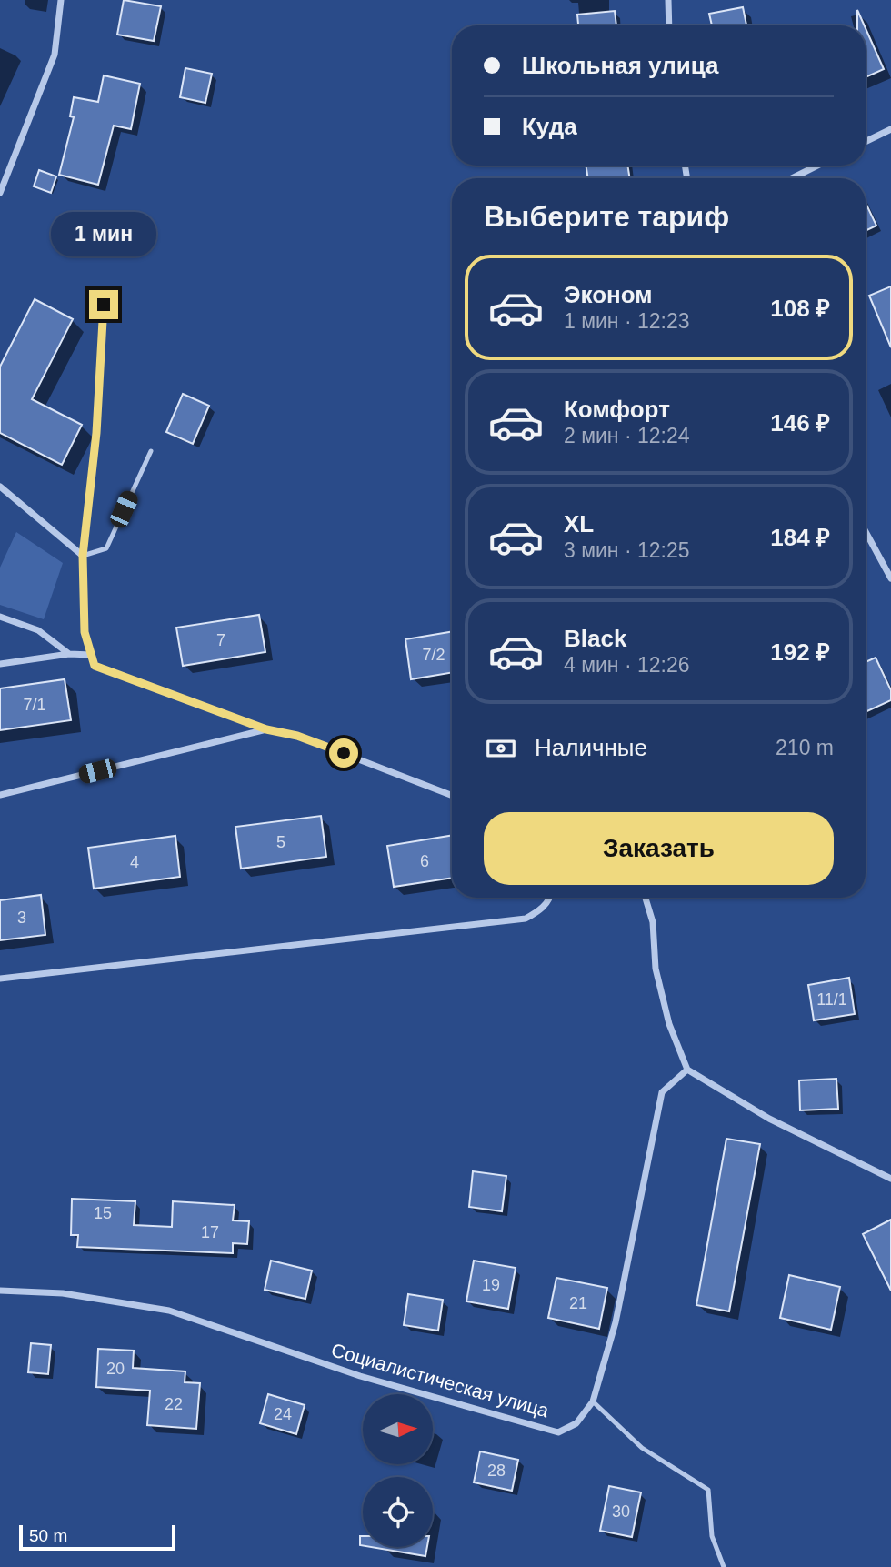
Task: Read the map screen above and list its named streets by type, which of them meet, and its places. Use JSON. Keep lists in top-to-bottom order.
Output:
{
  "streets": {
    "street": ["Социалистическая улица"]
  },
  "house_numbers": [
    "7",
    "7/2",
    "7/1",
    "5",
    "6",
    "4",
    "3",
    "11/1",
    "15",
    "17",
    "19",
    "21",
    "20",
    "22",
    "24",
    "28",
    "30"
  ],
  "scale_bar": "50 m",
  "north": "right",
  "page": {
    "banner": ["Школьная улица", "Куда"],
    "heading": "Выберите тариф",
    "bubble": "1 мин",
    "list": [
      {
        "name": "Эконом",
        "note": "1 мин · 12:23",
        "value": "108 ₽"
      },
      {
        "name": "Комфорт",
        "note": "2 мин · 12:24",
        "value": "146 ₽"
      },
      {
        "name": "XL",
        "note": "3 мин · 12:25",
        "value": "184 ₽"
      },
      {
        "name": "Black",
        "note": "4 мин · 12:26",
        "value": "192 ₽"
      }
    ],
    "pay": ["Наличные", "210 m"],
    "buttons": "Заказать",
    "scale": "50 m"
  }
}
